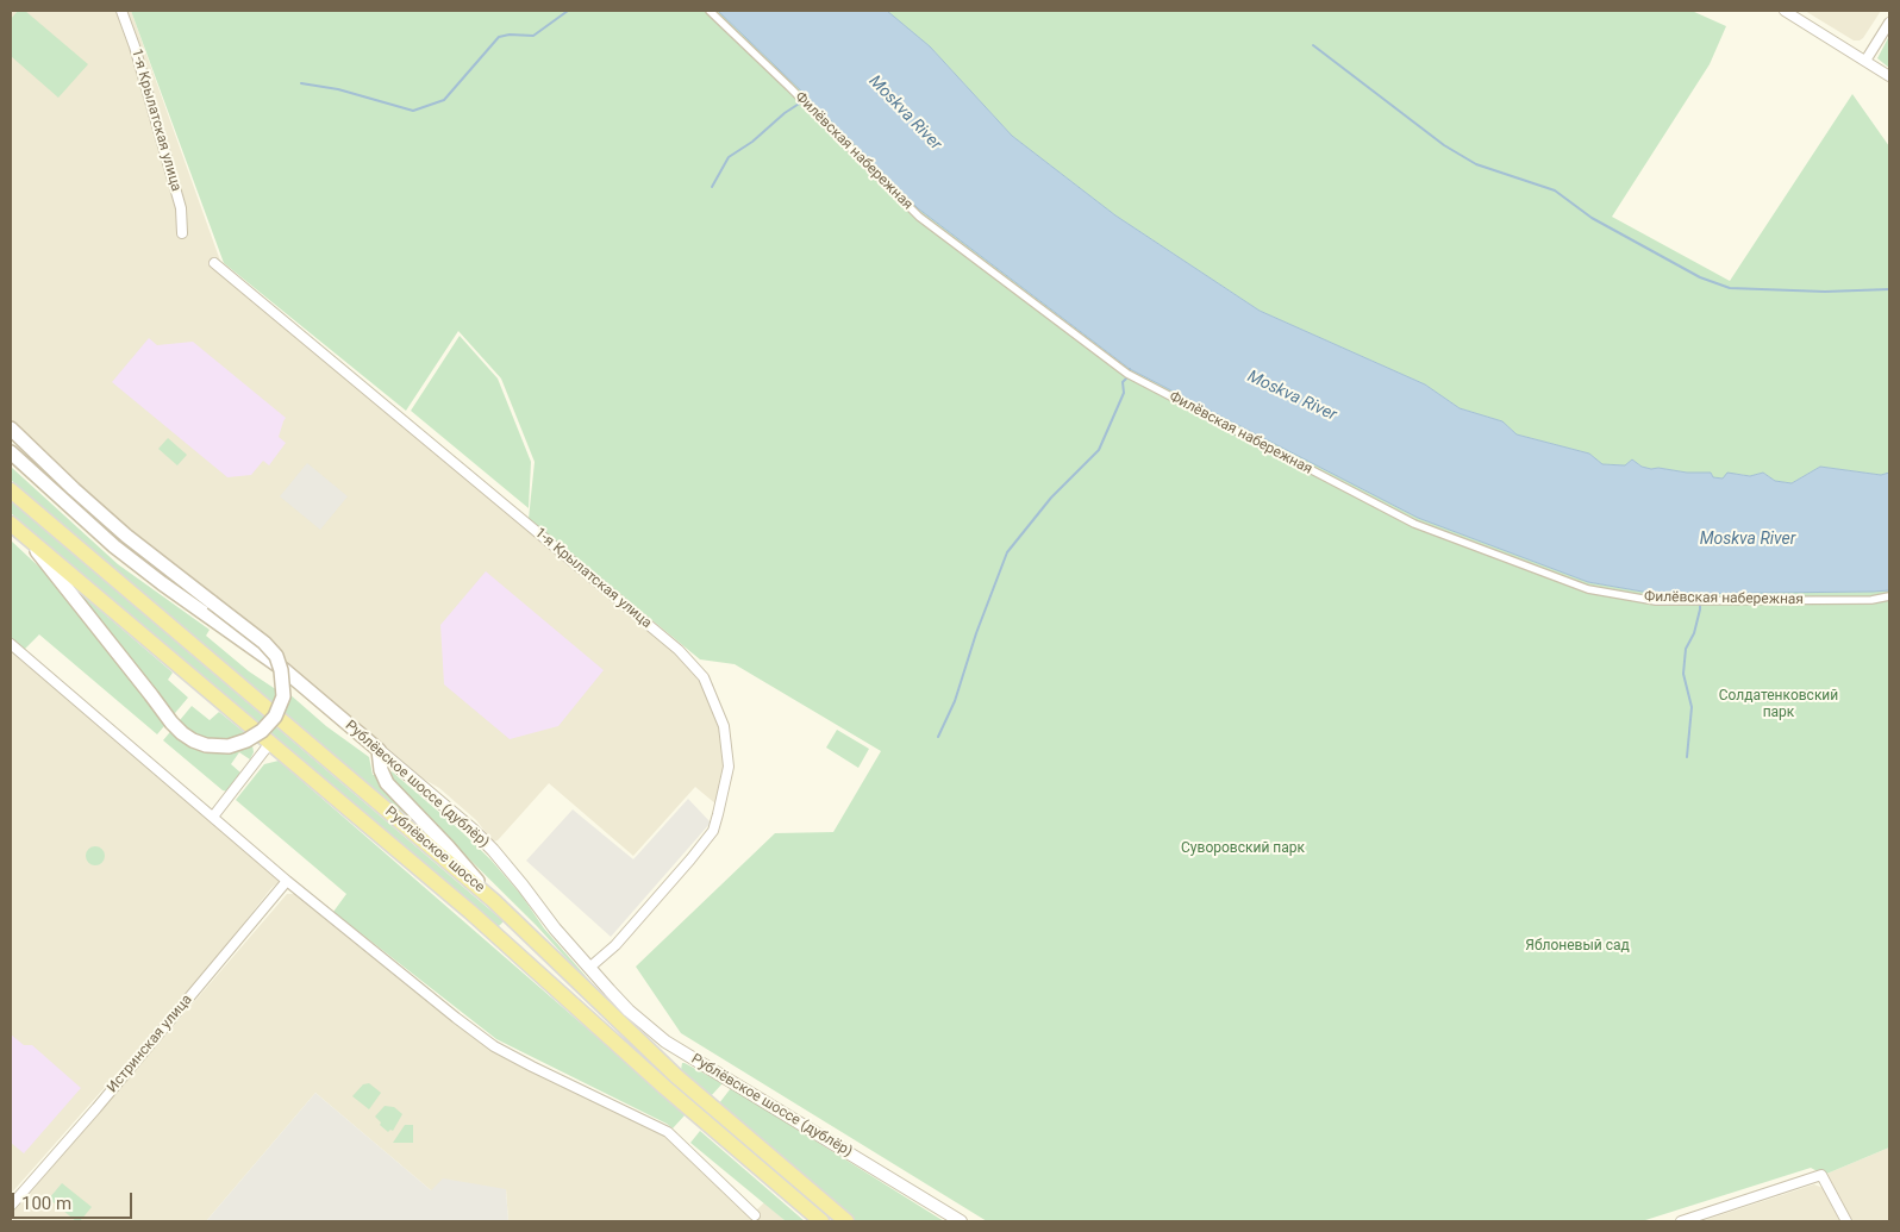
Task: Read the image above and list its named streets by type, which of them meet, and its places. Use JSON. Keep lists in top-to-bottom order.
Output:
{
  "streets": {
    "main road": ["Рублёвское шоссе (дублёр)", "Рублёвское шоссе"],
    "street": ["1-я Крылатская улица", "Филёвская набережная", "Истринская улица"]
  },
  "crossings": [
    ["1-я Крылатская улица", "Рублёвское шоссе (дублёр)"]
  ],
  "water": ["Moskva River"],
  "parks": ["Солдатенковский парк", "Суворовский парк", "Яблоневый сад"],
  "scale_bar": "100 m"
}
